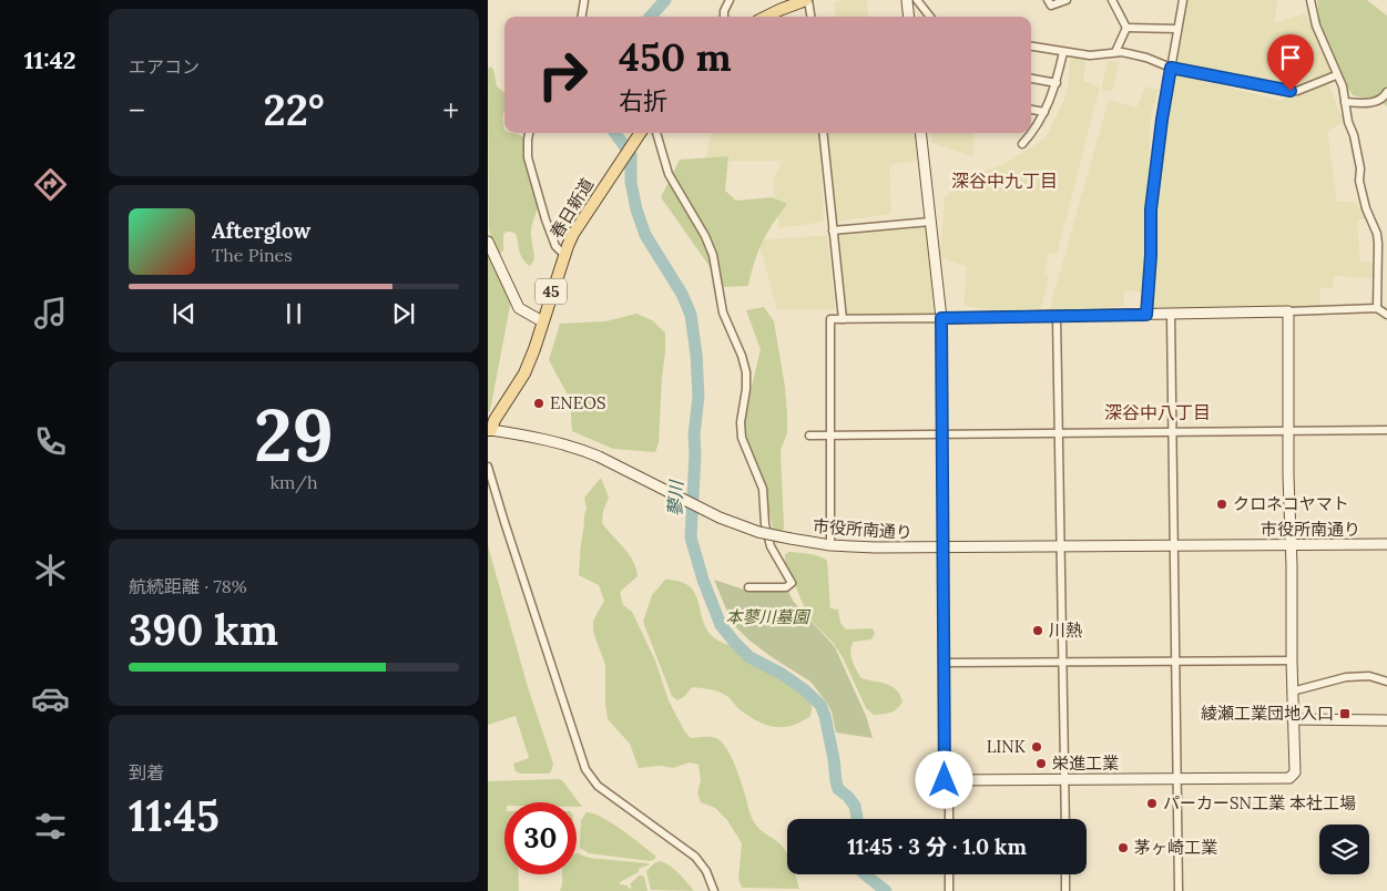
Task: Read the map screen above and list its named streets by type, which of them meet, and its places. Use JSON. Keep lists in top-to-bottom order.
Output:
{
  "streets": {
    "main road": ["春日新道", "45"],
    "street": ["市役所南通り"]
  },
  "crossings": [
    ["春日新道", "市役所南通り"]
  ],
  "districts": ["深谷中九丁目", "深谷中八丁目"],
  "water": ["蓼川"],
  "parks": ["本蓼川墓園"],
  "places": {
    "other": [
      "ENEOS",
      "クロネコヤマト",
      "川熱",
      "LINK",
      "栄進工業",
      "パーカーSN工業 本社工場",
      "茅ヶ崎工業"
    ],
    "transit": ["綾瀬工業団地入口"]
  },
  "page": {
    "tabs": "11:42",
    "tile": [
      "エアコン",
      ["29", "km/h"],
      ["航続距離 · 78%", "390 km"],
      ["到着", "11:45"]
    ],
    "turn": ["450 m", "右折"],
    "heat": ["−", "22°", "+"],
    "song": ["Afterglow", "The Pines"],
    "limit": "30",
    "trip": "11:45 · 3 分 · 1.0 km"
  }
}
